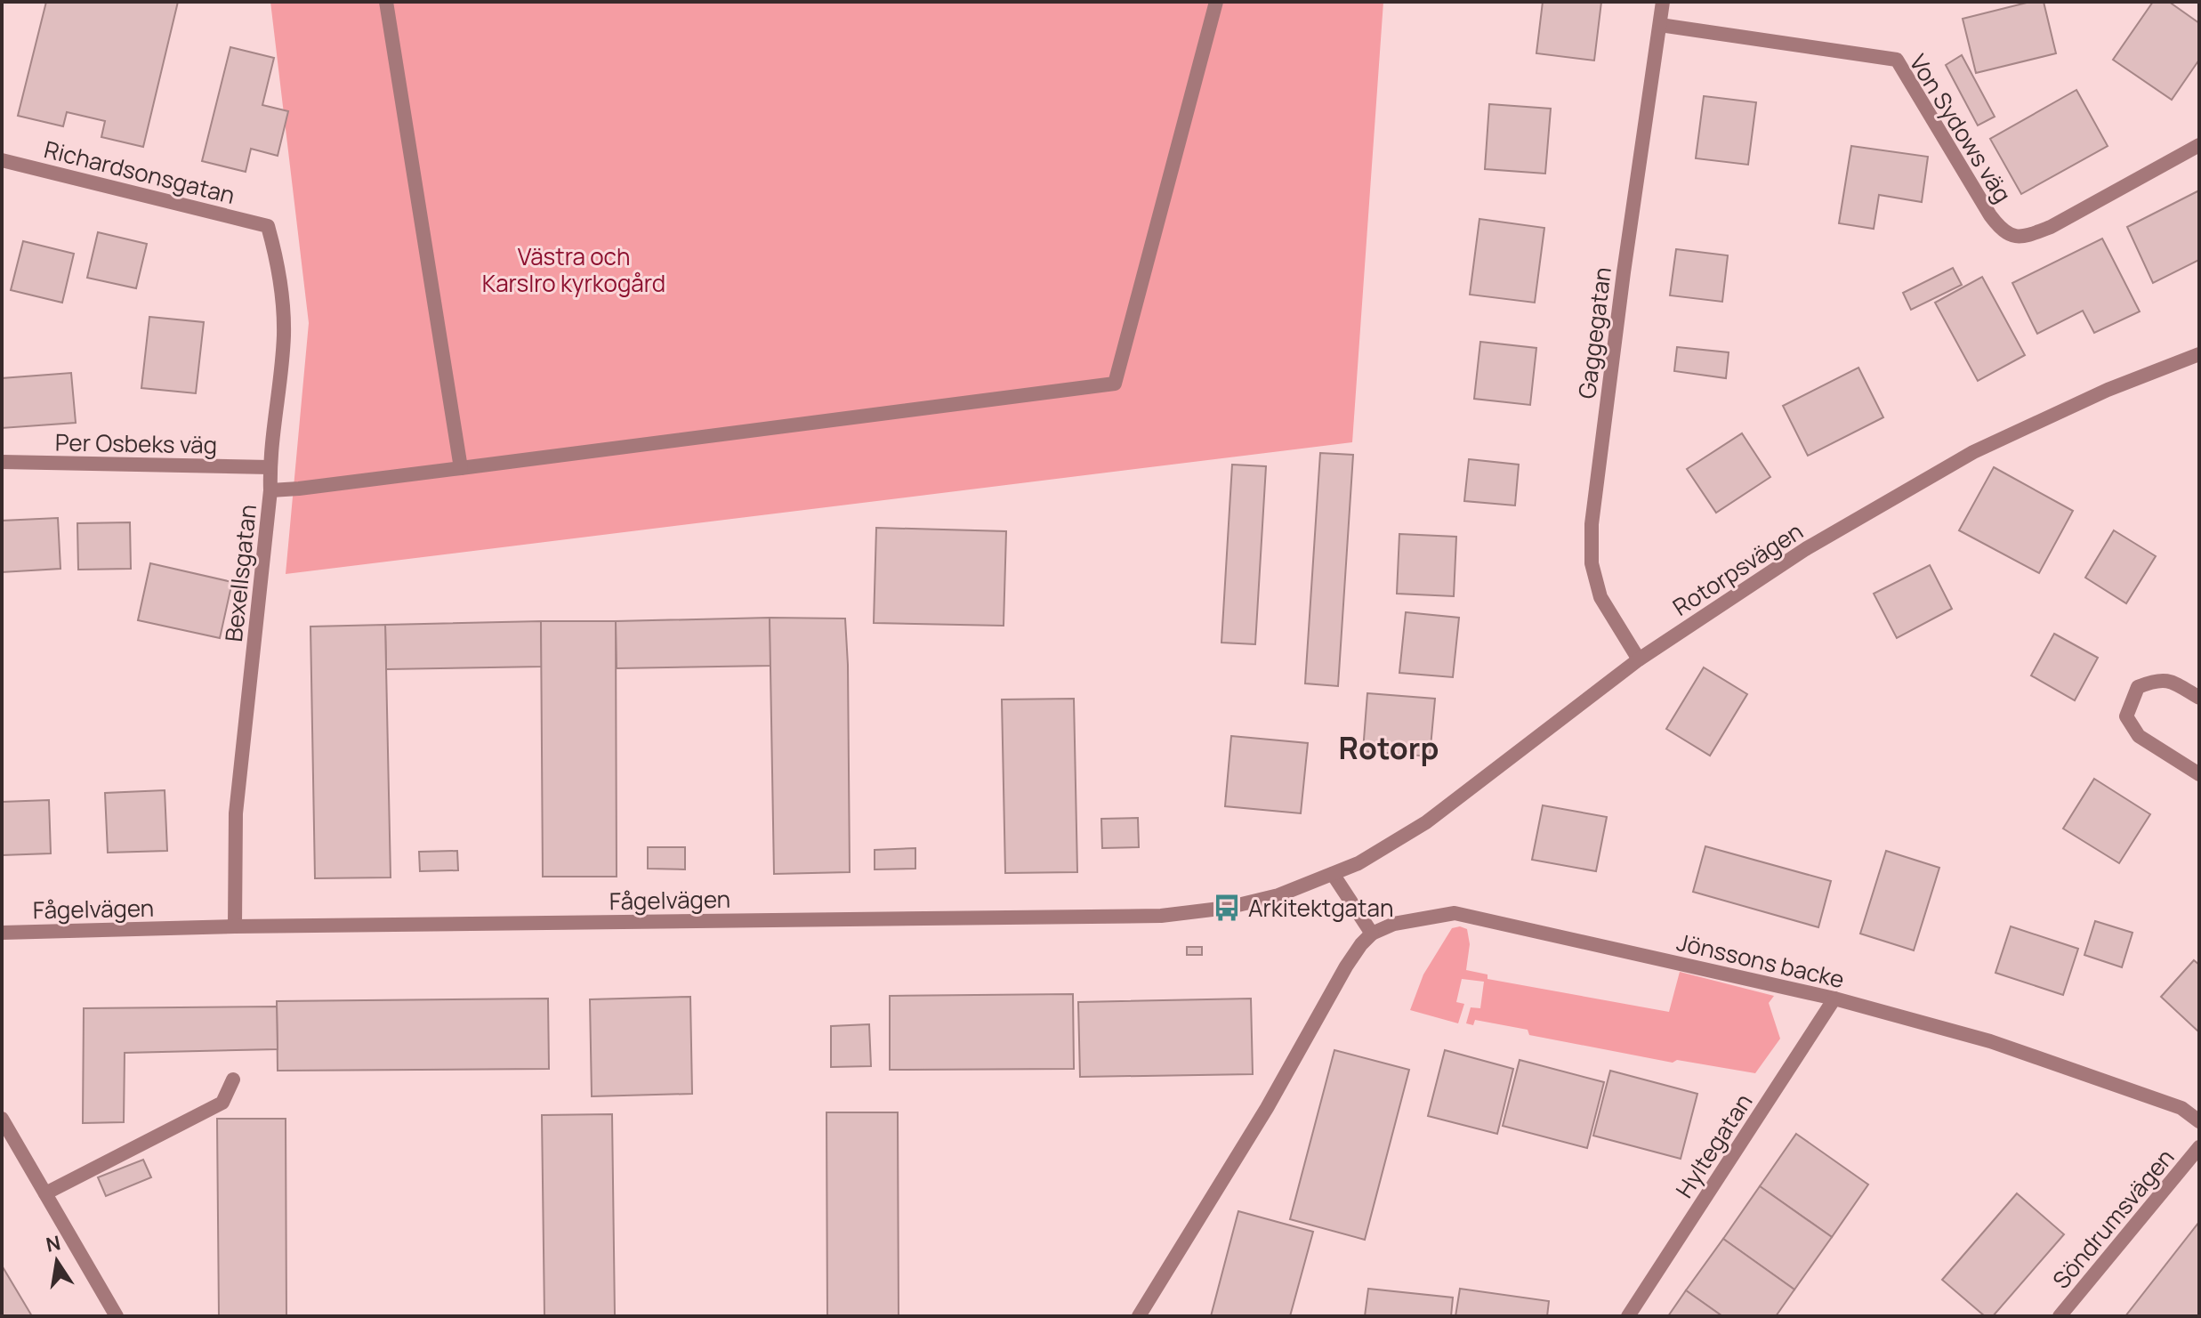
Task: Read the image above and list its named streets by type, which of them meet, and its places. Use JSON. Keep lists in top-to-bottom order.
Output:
{
  "streets": {
    "street": [
      "Von Sydows väg",
      "Richardsonsgatan",
      "Gaggegatan",
      "Per Osbeks väg",
      "Rotorpsvägen",
      "Bexellsgatan",
      "Fågelvägen",
      "Jönssons backe",
      "Hyltegatan",
      "Söndrumsvägen"
    ]
  },
  "crossings": [
    ["Von Sydows väg", "Gaggegatan"],
    ["Richardsonsgatan", "Bexellsgatan"],
    ["Gaggegatan", "Rotorpsvägen"],
    ["Per Osbeks väg", "Bexellsgatan"],
    ["Rotorpsvägen", "Fågelvägen"],
    ["Bexellsgatan", "Fågelvägen"],
    ["Jönssons backe", "Hyltegatan"]
  ],
  "districts": ["Rotorp"],
  "parks": ["Västra och Karslro kyrkogård"],
  "places": {
    "bus stop": ["Arkitektgatan"]
  },
  "north": "top"
}
